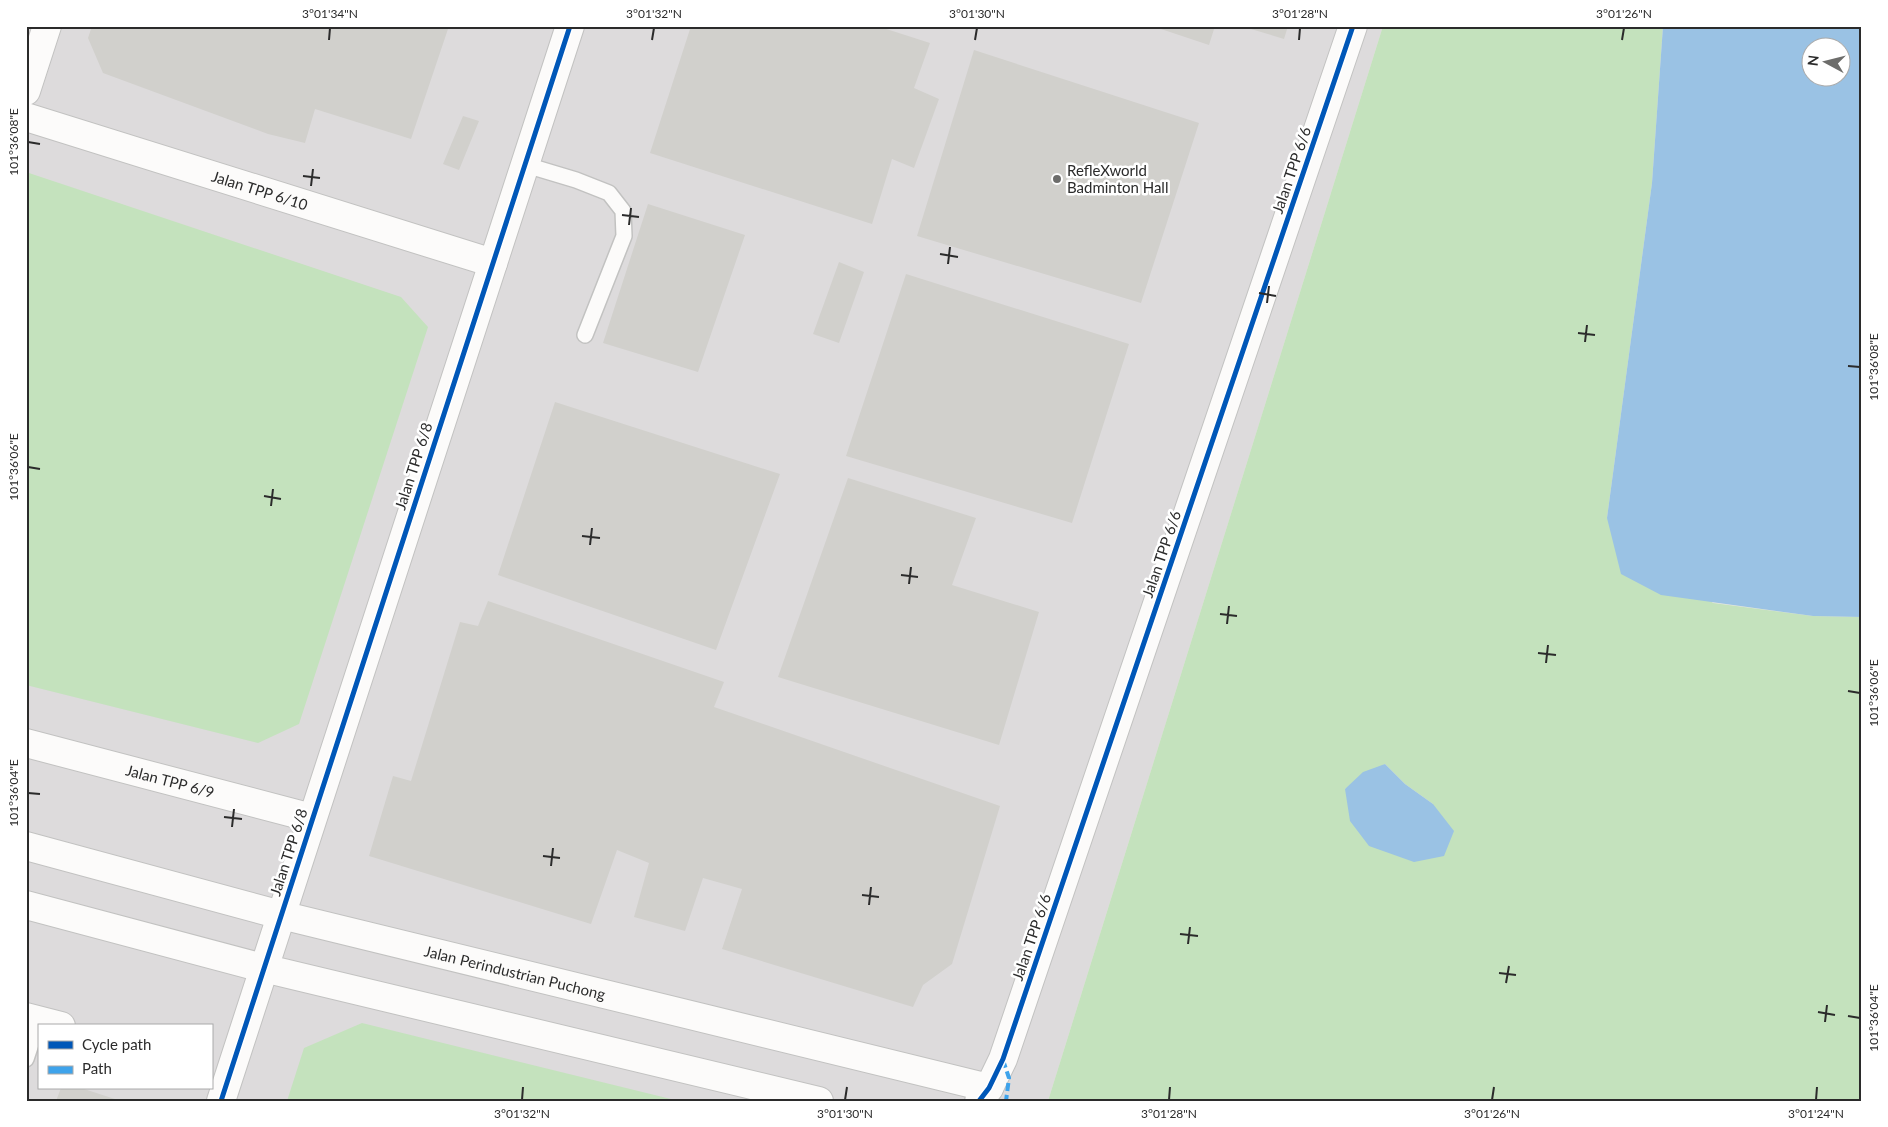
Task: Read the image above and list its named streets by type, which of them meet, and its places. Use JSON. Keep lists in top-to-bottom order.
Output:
{
  "streets": {
    "street": [
      "Jalan TPP 6/6",
      "Jalan TPP 6/10",
      "Jalan TPP 6/8",
      "Jalan TPP 6/9",
      "Jalan Perindustrian Puchong"
    ]
  },
  "crossings": [
    ["Jalan TPP 6/6", "Jalan Perindustrian Puchong"],
    ["Jalan TPP 6/10", "Jalan TPP 6/8"],
    ["Jalan TPP 6/8", "Jalan TPP 6/9"],
    ["Jalan TPP 6/8", "Jalan Perindustrian Puchong"]
  ],
  "places": ["RefleXworld Badminton Hall"],
  "legend": ["Cycle path", "Path"],
  "north": "left",
  "coordinates": [
    "3°01'34\"N",
    "3°01'32\"N",
    "3°01'30\"N",
    "3°01'28\"N",
    "3°01'26\"N",
    "101°36'08\"E",
    "101°36'06\"E",
    "101°36'04\"E",
    "3°01'24\"N"
  ]
}
